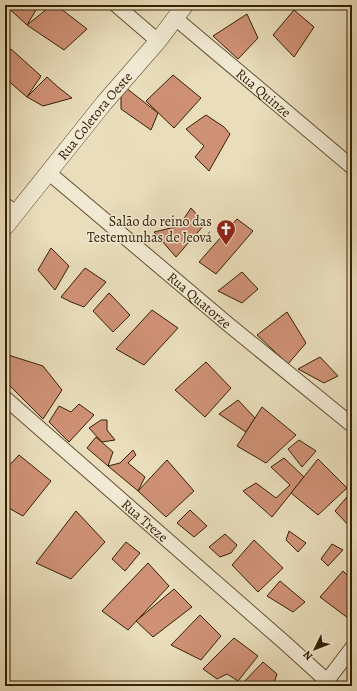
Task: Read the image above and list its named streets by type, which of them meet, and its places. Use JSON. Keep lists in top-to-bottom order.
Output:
{
  "streets": {
    "street": [
      "Rua Quinze",
      "Rua Coletora Oeste",
      "Rua Quatorze",
      "Rua Treze"
    ]
  },
  "crossings": [
    ["Rua Quinze", "Rua Coletora Oeste"],
    ["Rua Coletora Oeste", "Rua Quatorze"]
  ],
  "places": {
    "church": ["Salão do reino das Testemunhas de Jeová"]
  },
  "north": "bottom left"
}
